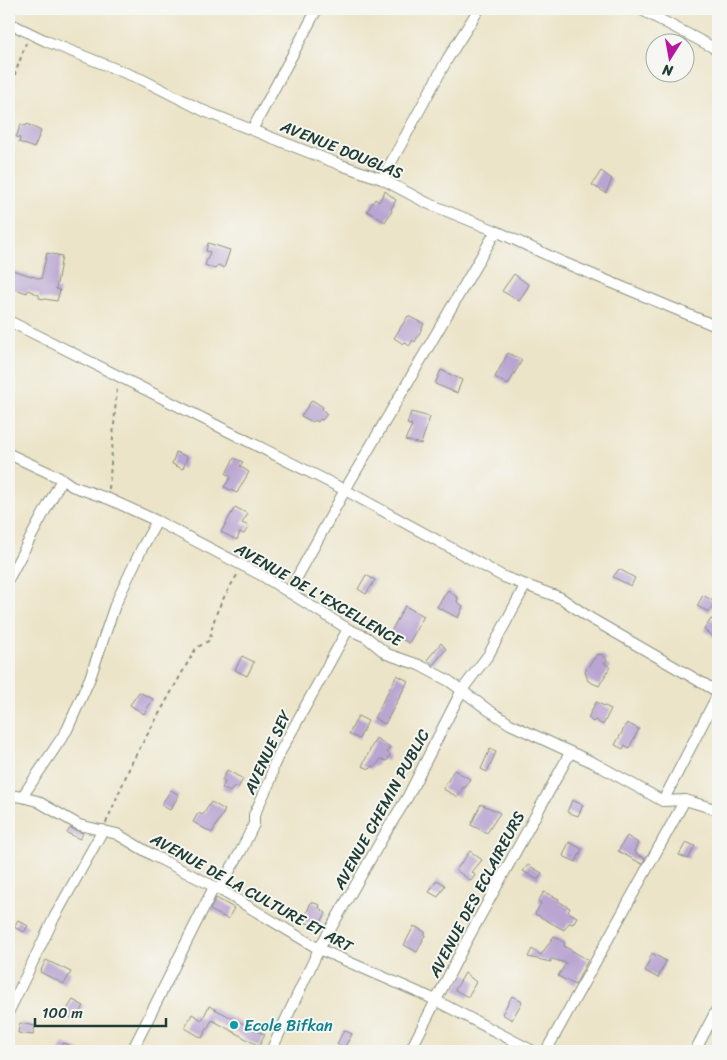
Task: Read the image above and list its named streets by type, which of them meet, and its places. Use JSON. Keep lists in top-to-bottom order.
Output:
{
  "streets": {
    "street": [
      "AVENUE DOUGLAS",
      "AVENUE DE L'EXCELLENCE",
      "AVENUE SEY",
      "AVENUE CHEMIN PUBLIC",
      "AVENUE DE LA CULTURE ET ART",
      "AVENUE DES ECLAIREURS"
    ]
  },
  "crossings": [
    ["AVENUE DE L'EXCELLENCE", "AVENUE SEY"],
    ["AVENUE DE L'EXCELLENCE", "AVENUE CHEMIN PUBLIC"],
    ["AVENUE DE L'EXCELLENCE", "AVENUE DES ECLAIREURS"],
    ["AVENUE SEY", "AVENUE DE LA CULTURE ET ART"],
    ["AVENUE CHEMIN PUBLIC", "AVENUE DE LA CULTURE ET ART"],
    ["AVENUE DE LA CULTURE ET ART", "AVENUE DES ECLAIREURS"]
  ],
  "places": ["Ecole Bifkan"],
  "scale_bar": "100 m",
  "north": "bottom"
}
